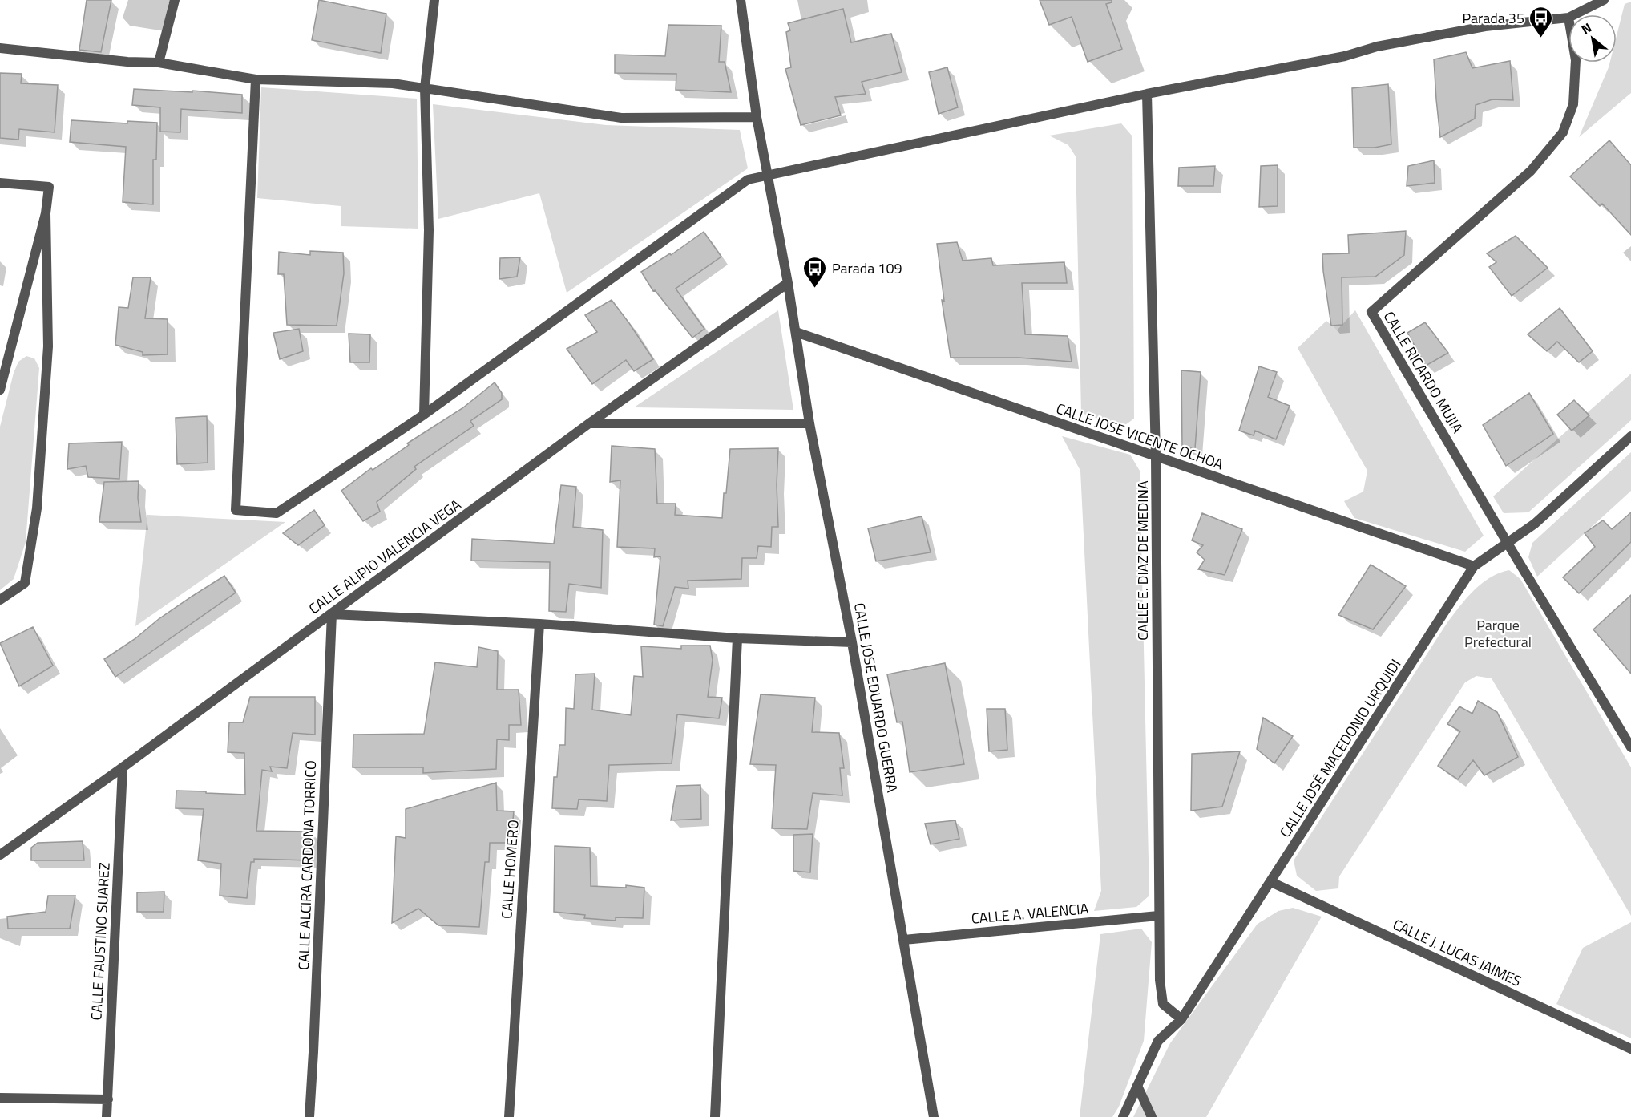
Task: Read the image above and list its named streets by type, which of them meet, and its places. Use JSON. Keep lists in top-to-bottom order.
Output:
{
  "streets": {
    "street": [
      "CALLE RICARDO MUJIA",
      "CALLE JOSE VICENTE OCHOA",
      "CALLE ALIPIO VALENCIA VEGA",
      "CALLE E. DIAZ DE MEDINA",
      "CALLE JOSE EDUARDO GUERRA",
      "CALLE JOSÉ MACEDONIO URQUIDI",
      "CALLE ALCIRA CARDONA TORRICO",
      "CALLE HOMERO",
      "CALLE A. VALENCIA",
      "CALLE FAUSTINO SUAREZ",
      "CALLE J. LUCAS JAIMES"
    ]
  },
  "crossings": [
    ["CALLE RICARDO MUJIA", "CALLE JOSÉ MACEDONIO URQUIDI"],
    ["CALLE JOSE VICENTE OCHOA", "CALLE E. DIAZ DE MEDINA"],
    ["CALLE JOSE VICENTE OCHOA", "CALLE JOSE EDUARDO GUERRA"],
    ["CALLE JOSE VICENTE OCHOA", "CALLE JOSÉ MACEDONIO URQUIDI"],
    ["CALLE ALIPIO VALENCIA VEGA", "CALLE JOSE EDUARDO GUERRA"],
    ["CALLE ALIPIO VALENCIA VEGA", "CALLE ALCIRA CARDONA TORRICO"],
    ["CALLE ALIPIO VALENCIA VEGA", "CALLE FAUSTINO SUAREZ"],
    ["CALLE E. DIAZ DE MEDINA", "CALLE JOSÉ MACEDONIO URQUIDI"],
    ["CALLE E. DIAZ DE MEDINA", "CALLE A. VALENCIA"],
    ["CALLE JOSE EDUARDO GUERRA", "CALLE A. VALENCIA"],
    ["CALLE JOSÉ MACEDONIO URQUIDI", "CALLE J. LUCAS JAIMES"]
  ],
  "parks": ["Parque Prefectural"],
  "places": {
    "bus stop": ["Parada 35", "Parada 109"]
  },
  "north": "top left"
}
